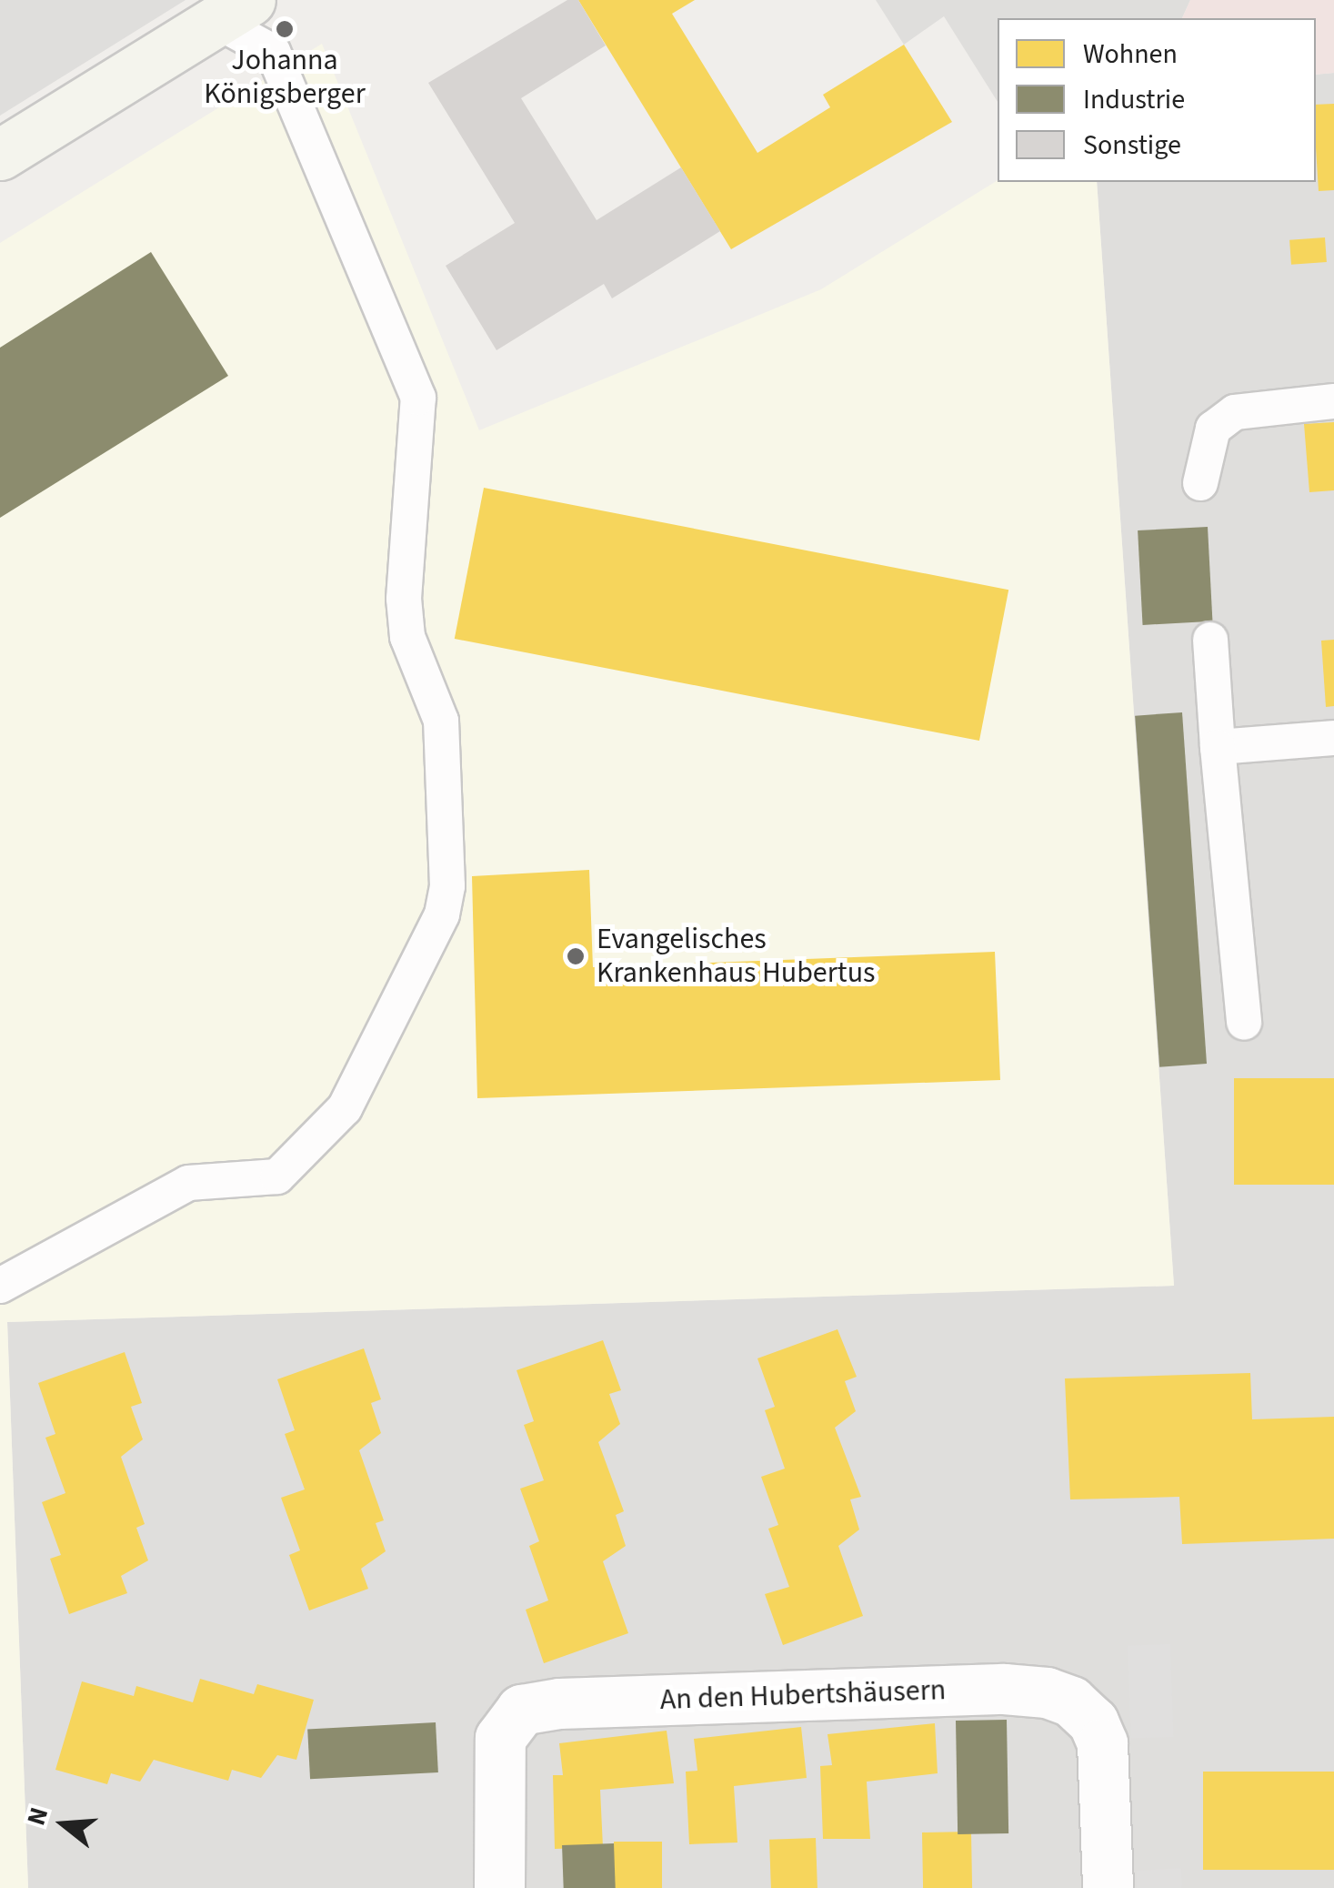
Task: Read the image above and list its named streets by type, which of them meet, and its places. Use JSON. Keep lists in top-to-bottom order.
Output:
{
  "streets": {
    "street": ["An den Hubertshäusern"]
  },
  "places": ["Johanna Königsberger", "Evangelisches Krankenhaus Hubertus"],
  "legend": ["Wohnen", "Industrie", "Sonstige"],
  "north": "left"
}
